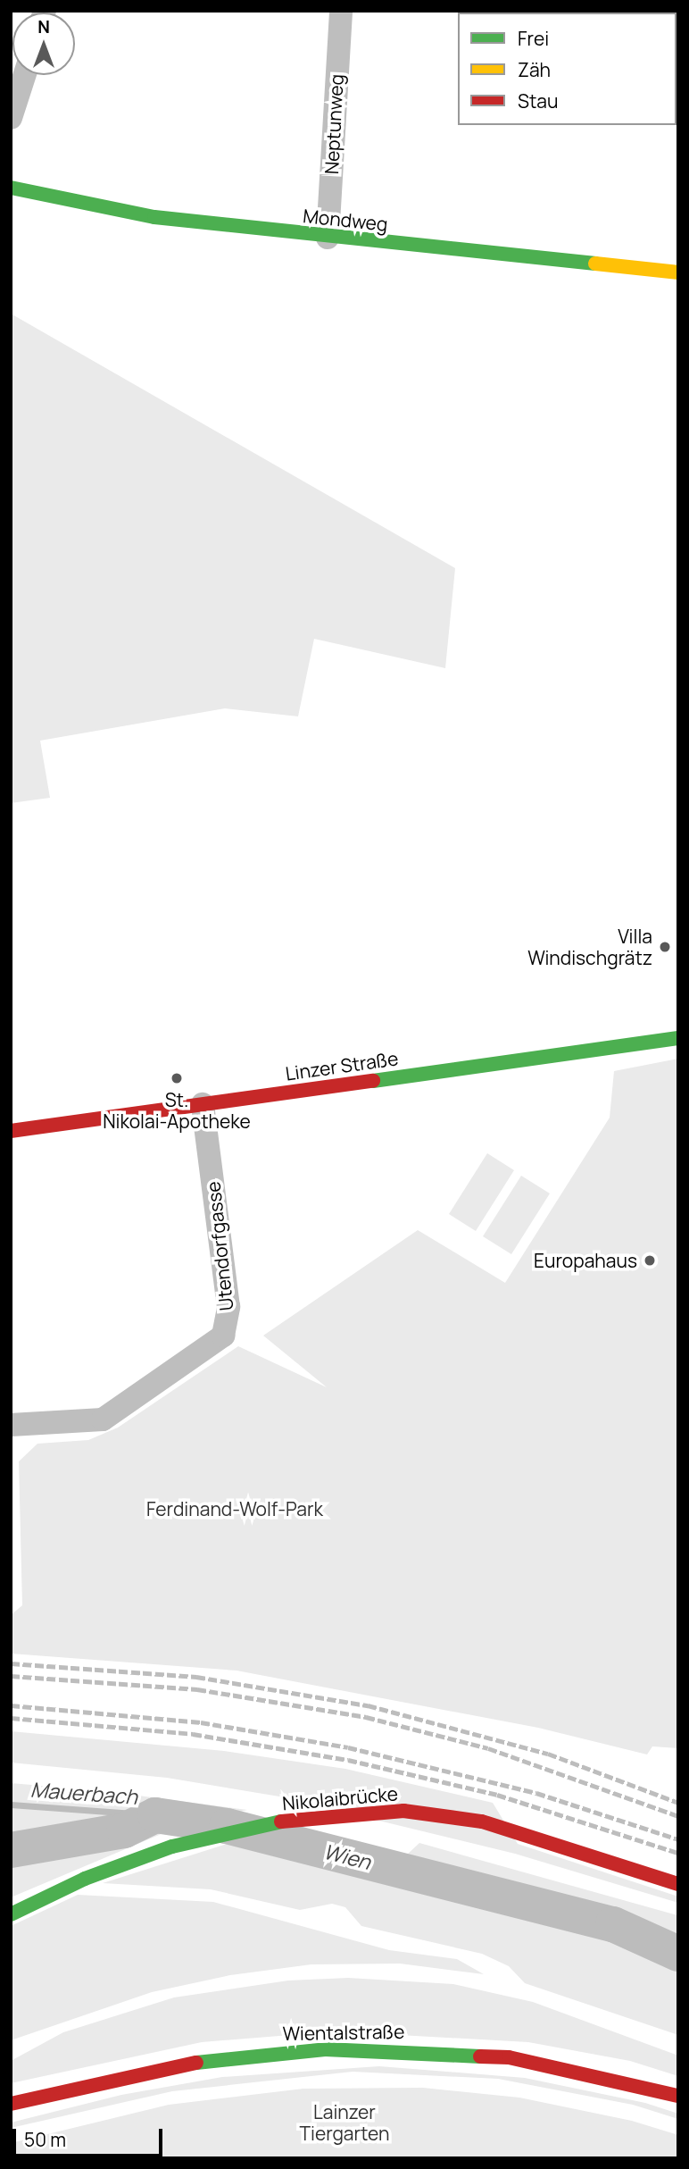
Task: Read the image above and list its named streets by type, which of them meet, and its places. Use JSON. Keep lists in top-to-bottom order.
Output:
{
  "streets": {
    "main road": [
      "Mondweg",
      "Linzer Straße",
      "Nikolaibrücke",
      "Wientalstraße"
    ],
    "street": ["Neptunweg", "Utendorfgasse"]
  },
  "crossings": [
    ["Neptunweg", "Mondweg"],
    ["Linzer Straße", "Utendorfgasse"]
  ],
  "water": ["Mauerbach", "Wien"],
  "parks": ["Ferdinand-Wolf-Park", "Lainzer Tiergarten"],
  "places": ["Villa Windischgrätz", "St. Nikolai-Apotheke", "Europahaus"],
  "legend": ["Frei", "Zäh", "Stau"],
  "scale_bar": "50 m",
  "north": "top"
}
